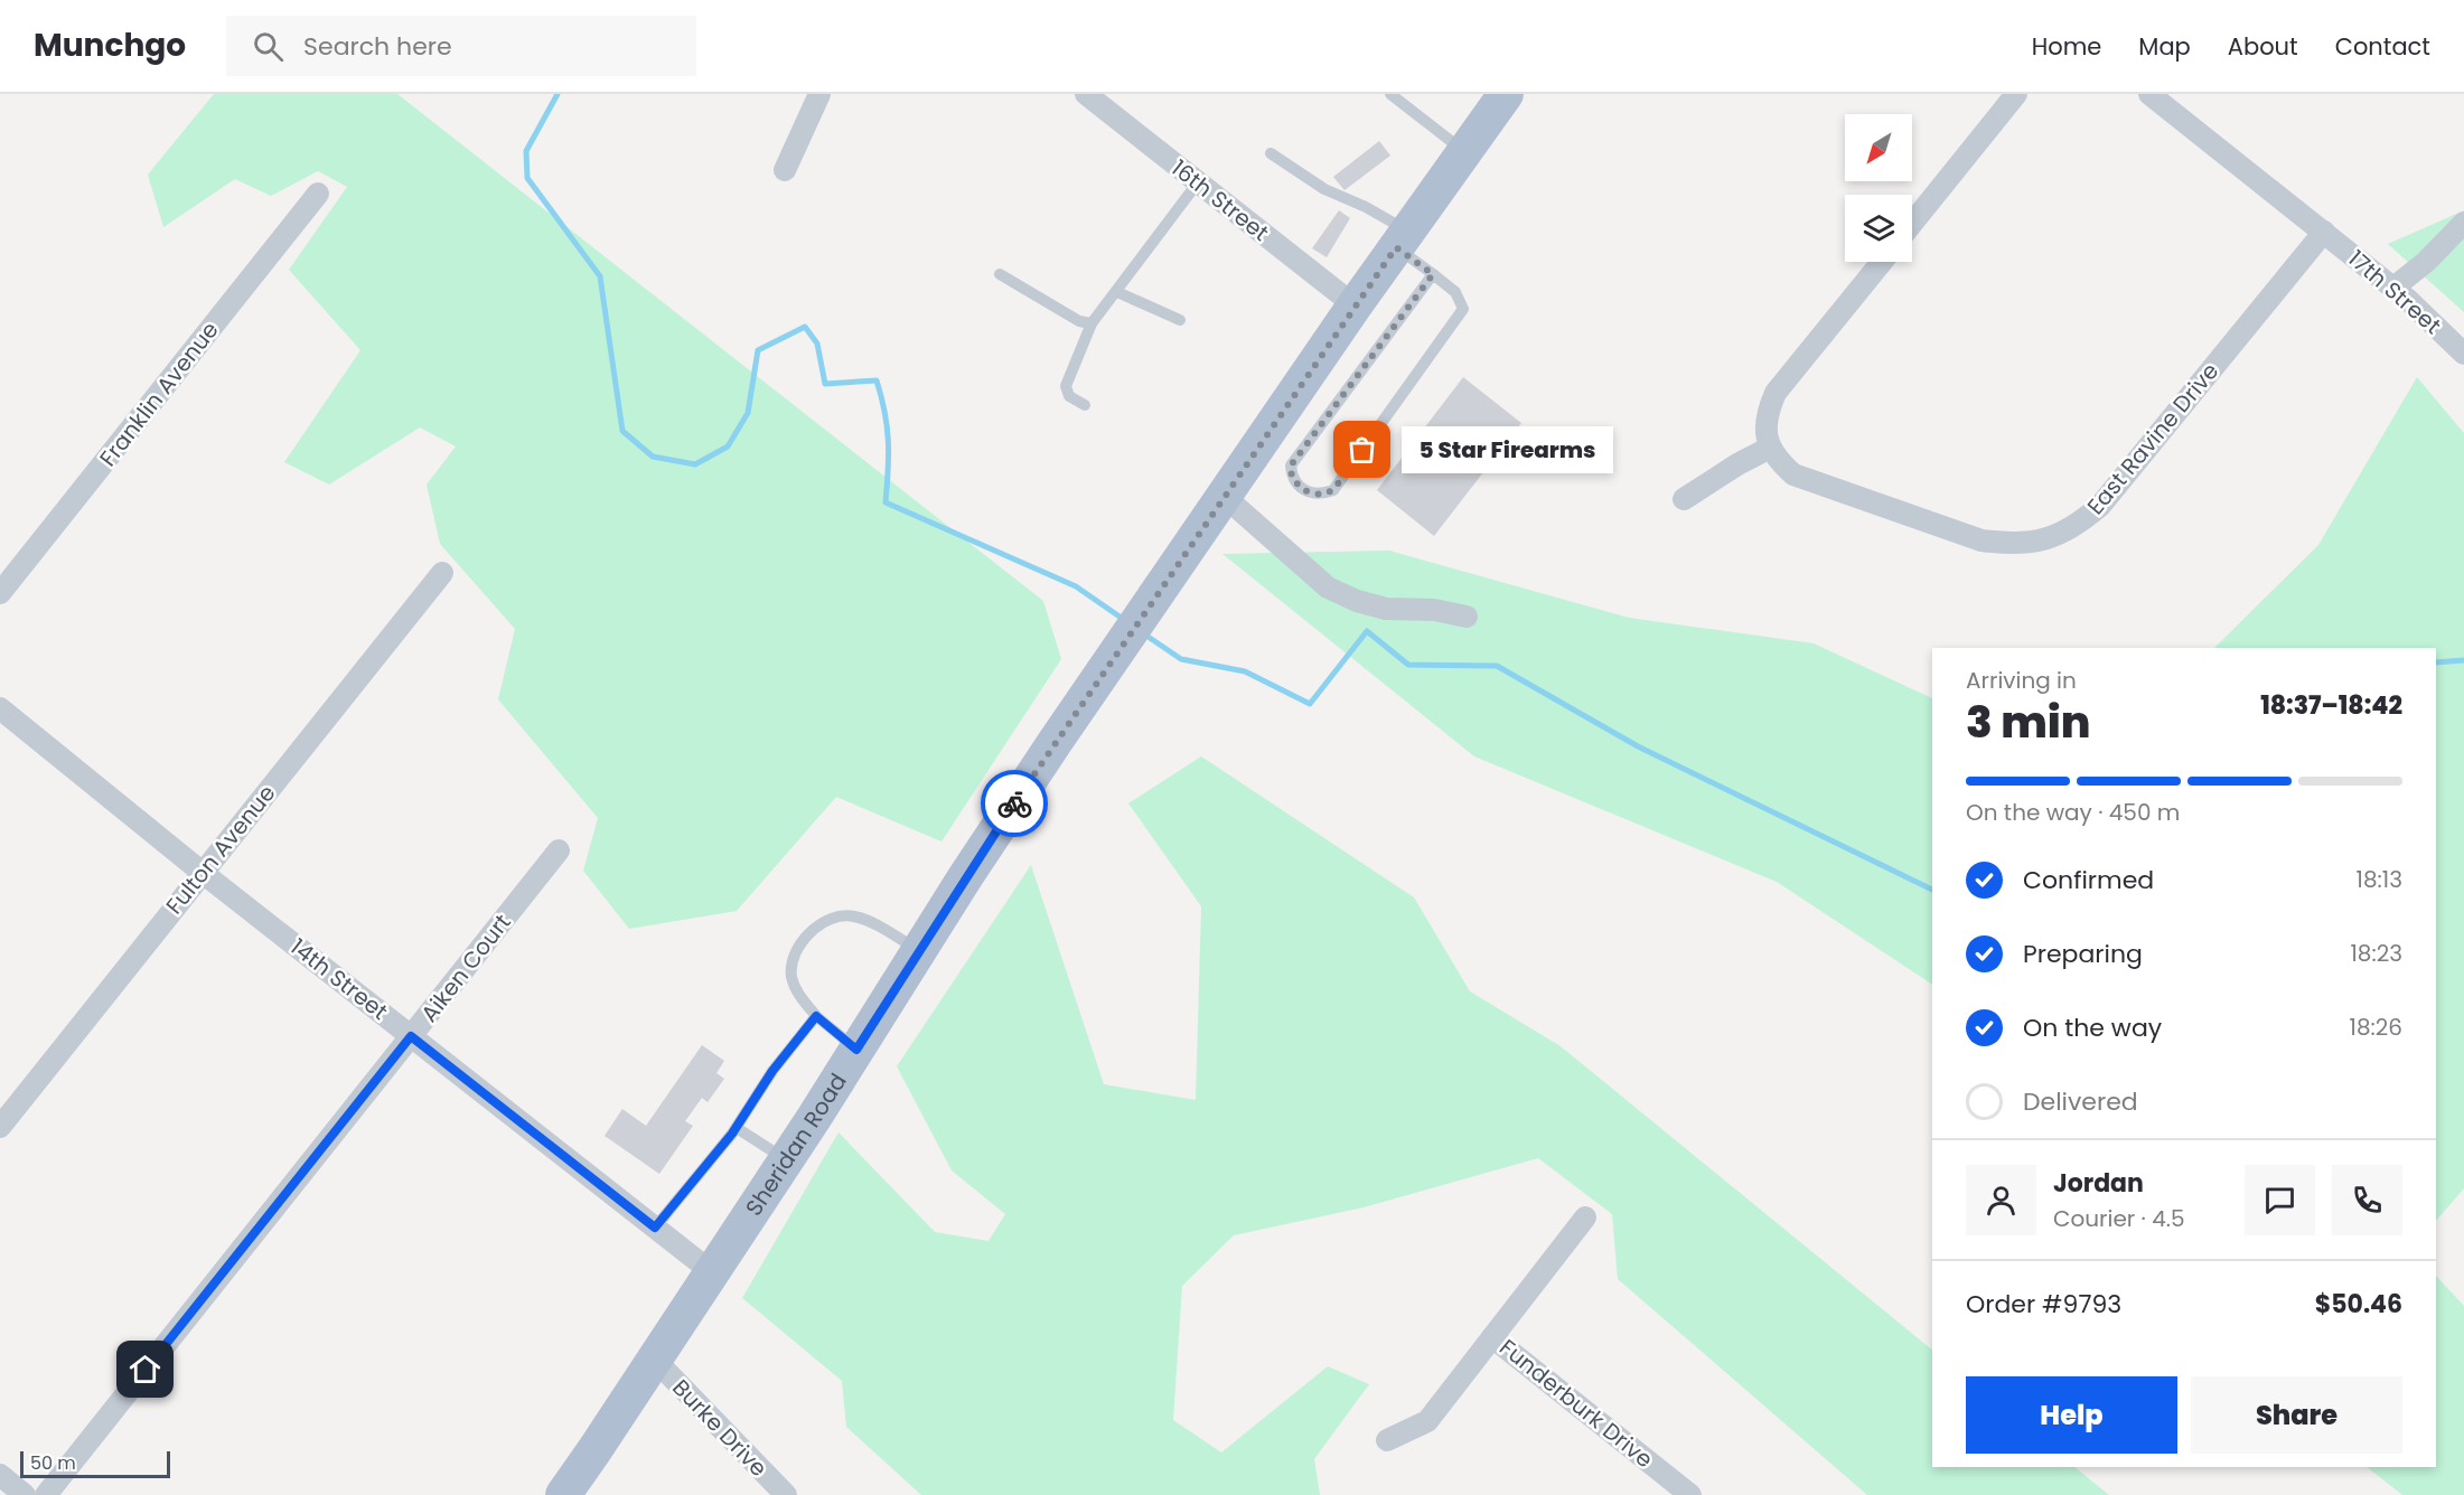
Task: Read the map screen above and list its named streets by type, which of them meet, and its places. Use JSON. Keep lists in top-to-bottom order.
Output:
{
  "streets": {
    "main road": ["Sheridan Road"],
    "street": [
      "16th Street",
      "17th Street",
      "Franklin Avenue",
      "East Ravine Drive",
      "Fulton Avenue",
      "Aiken Court",
      "14th Street",
      "Funderburk Drive",
      "Burke Drive"
    ]
  },
  "crossings": [
    ["16th Street", "Sheridan Road"],
    ["17th Street", "East Ravine Drive"],
    ["Fulton Avenue", "14th Street"],
    ["Aiken Court", "14th Street"],
    ["14th Street", "Sheridan Road"],
    ["Sheridan Road", "Burke Drive"]
  ],
  "places": ["5 Star Firearms"],
  "scale_bar": "50 m",
  "north": "bottom left",
  "page": {
    "header": "Munchgo",
    "search": "Search here",
    "nav": [
      "Home",
      "Map",
      "About",
      "Contact"
    ],
    "bubble": "5 Star Firearms",
    "heading": ["3 min", "Arriving in", "18:37–18:42"],
    "panel": [
      "Jordan",
      "Courier · 4.5",
      "Order #9793",
      "$50.46"
    ],
    "bar": "On the way · 450 m",
    "list": [
      ["Confirmed", "18:13"],
      ["Preparing", "18:23"],
      ["On the way", "18:26"],
      "Delivered"
    ],
    "buttons": ["Help", "Share"],
    "scale": "50 m"
  }
}
